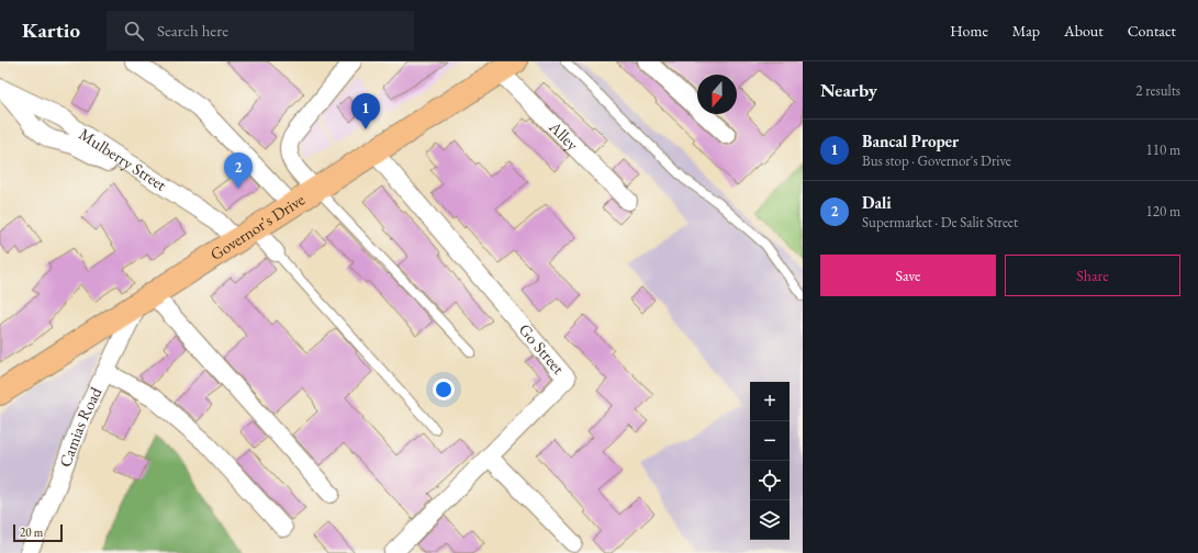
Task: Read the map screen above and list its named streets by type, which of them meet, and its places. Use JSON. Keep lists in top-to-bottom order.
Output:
{
  "streets": {
    "highway": ["Governor's Drive"],
    "street": [
      "Alley",
      "Mulberry Street",
      "Go Street",
      "Camias Road"
    ]
  },
  "crossings": [
    ["Alley", "Governor's Drive"],
    ["Mulberry Street", "Governor's Drive"],
    ["Governor's Drive", "Go Street"],
    ["Governor's Drive", "Camias Road"]
  ],
  "scale_bar": "20 m",
  "north": "bottom",
  "page": {
    "header": "Kartio",
    "search": "Search here",
    "nav": [
      "Home",
      "Map",
      "About",
      "Contact"
    ],
    "heading": ["Nearby", "2 results"],
    "pins": ["1", "2"],
    "list": [
      {
        "mark": "1",
        "name": "Bancal Proper",
        "note": "Bus stop · Governor's Drive",
        "value": "110 m"
      },
      {
        "mark": "2",
        "name": "Dali",
        "note": "Supermarket · De Salit Street",
        "value": "120 m"
      }
    ],
    "buttons": ["Save", "Share"],
    "map_buttons": ["+", "−"],
    "scale": "20 m"
  }
}
